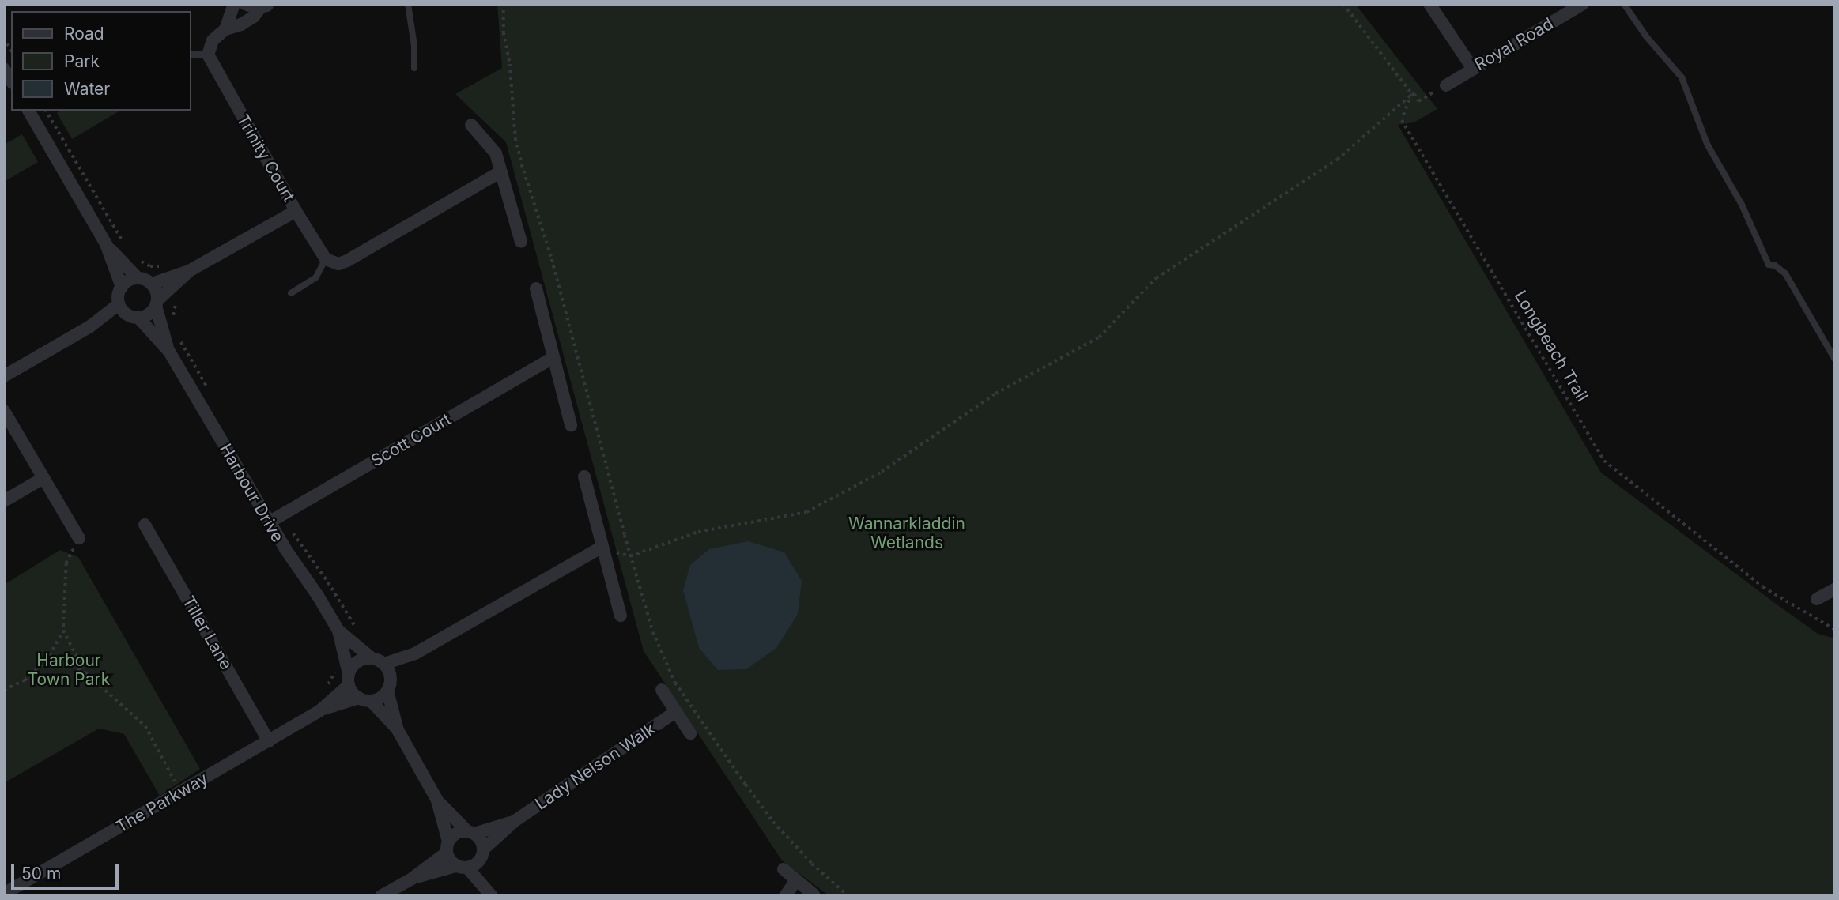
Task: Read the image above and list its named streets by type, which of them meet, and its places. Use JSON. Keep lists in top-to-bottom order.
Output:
{
  "streets": {
    "street": [
      "Royal Road",
      "Trinity Court",
      "Scott Court",
      "Harbour Drive",
      "Tiller Lane",
      "Lady Nelson Walk",
      "The Parkway"
    ],
    "path": ["Longbeach Trail"]
  },
  "crossings": [
    ["Scott Court", "Harbour Drive"],
    ["Harbour Drive", "The Parkway"],
    ["Tiller Lane", "The Parkway"]
  ],
  "parks": ["Wannarkladdin Wetlands", "Harbour Town Park"],
  "legend": ["Road", "Park", "Water"],
  "scale_bar": "50 m"
}
